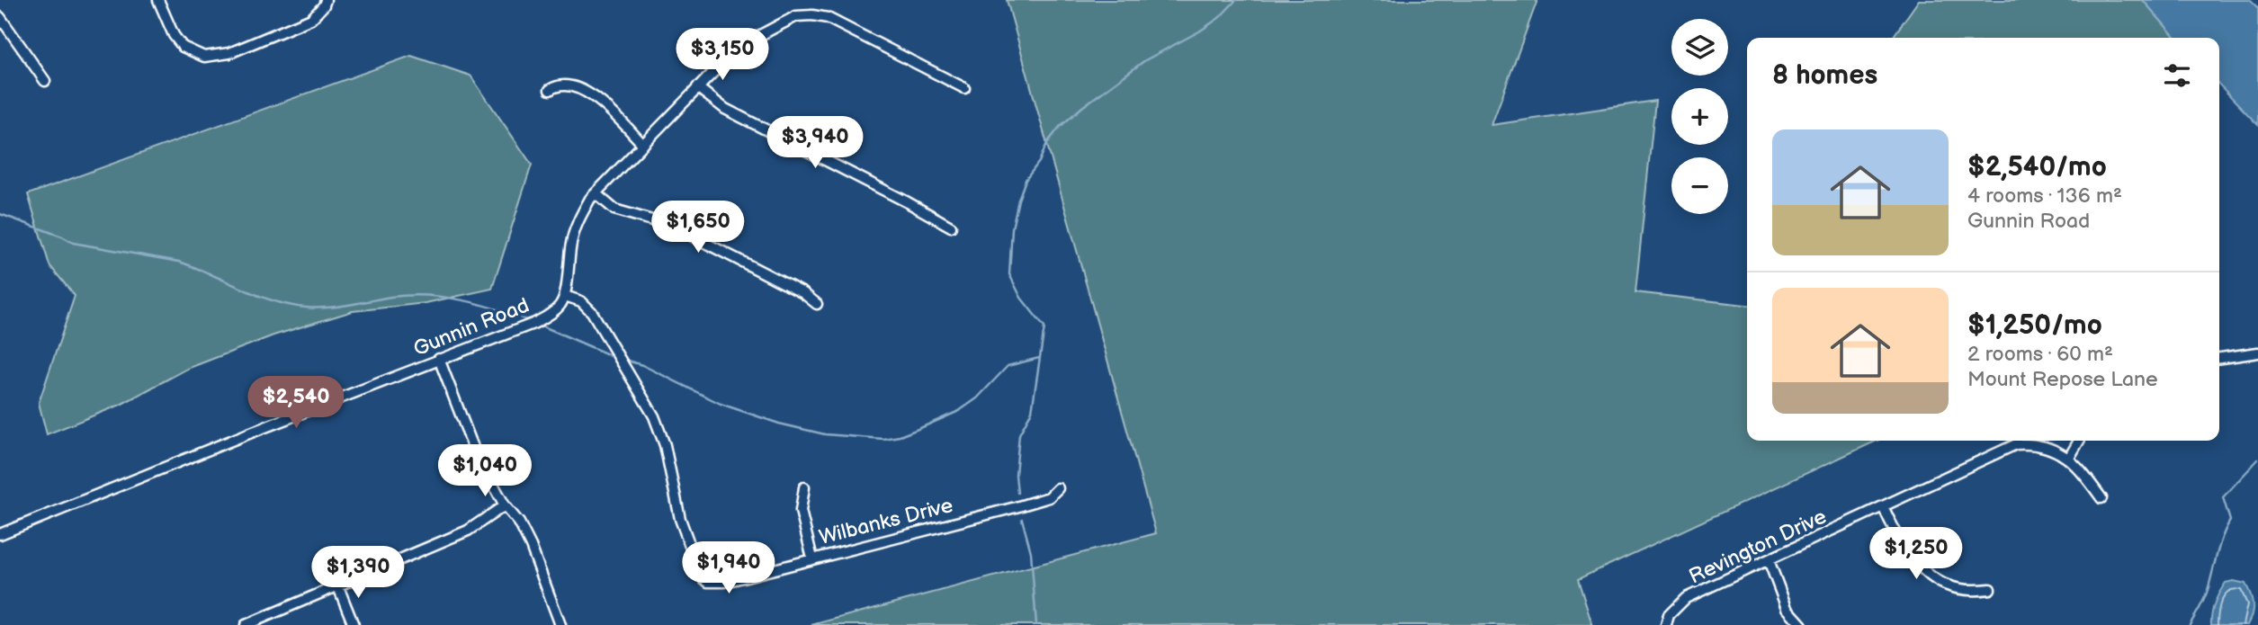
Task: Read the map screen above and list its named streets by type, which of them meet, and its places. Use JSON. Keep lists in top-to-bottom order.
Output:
{
  "streets": {
    "street": ["Gunnin Road", "Wilbanks Drive", "Revington Drive"]
  },
  "crossings": [
    ["Gunnin Road", "Wilbanks Drive"]
  ],
  "page": {
    "map_buttons": ["+", "−"],
    "price": [
      "$3,150",
      "$3,940",
      "$1,650",
      "$2,540",
      "$1,040",
      "$1,250",
      "$1,940",
      "$1,390"
    ],
    "heading": "8 homes",
    "list": [
      {
        "name": "$2,540/mo",
        "note": "4 rooms · 136 m² · Gunnin Road"
      },
      {
        "name": "$1,250/mo",
        "note": "2 rooms · 60 m² · Mount Repose Lane"
      }
    ]
  }
}
